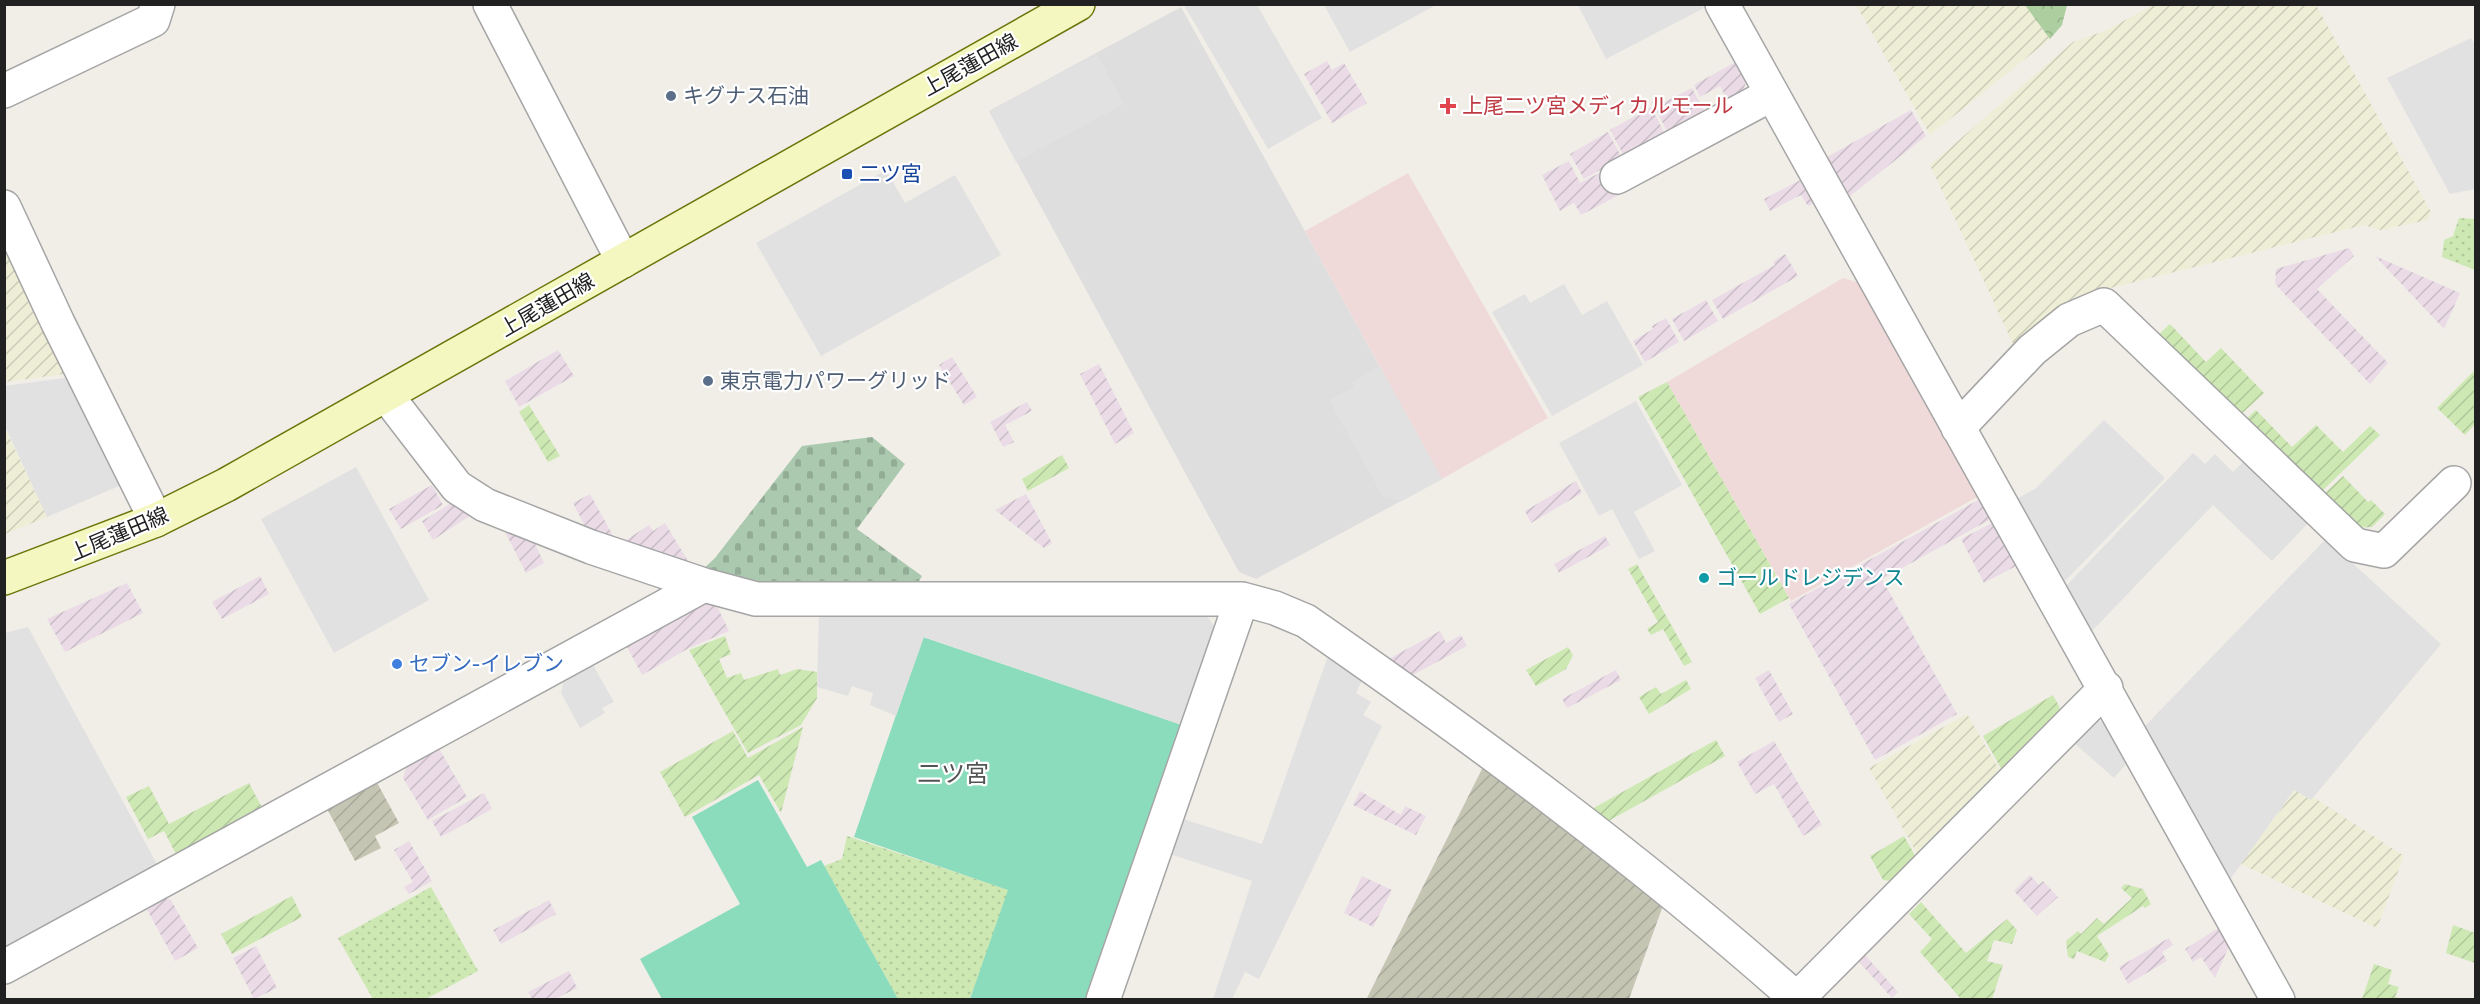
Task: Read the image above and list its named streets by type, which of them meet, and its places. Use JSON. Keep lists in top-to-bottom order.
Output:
{
  "streets": {
    "main road": ["上尾蓮田線"]
  },
  "districts": ["二ツ宮"],
  "places": {
    "other": [
      "キグナス石油",
      "東京電力パワーグリッド",
      "ゴールドレジデンス",
      "セブン-イレブン"
    ],
    "health": ["上尾二ツ宮メディカルモール"],
    "transit": ["二ツ宮"]
  }
}
